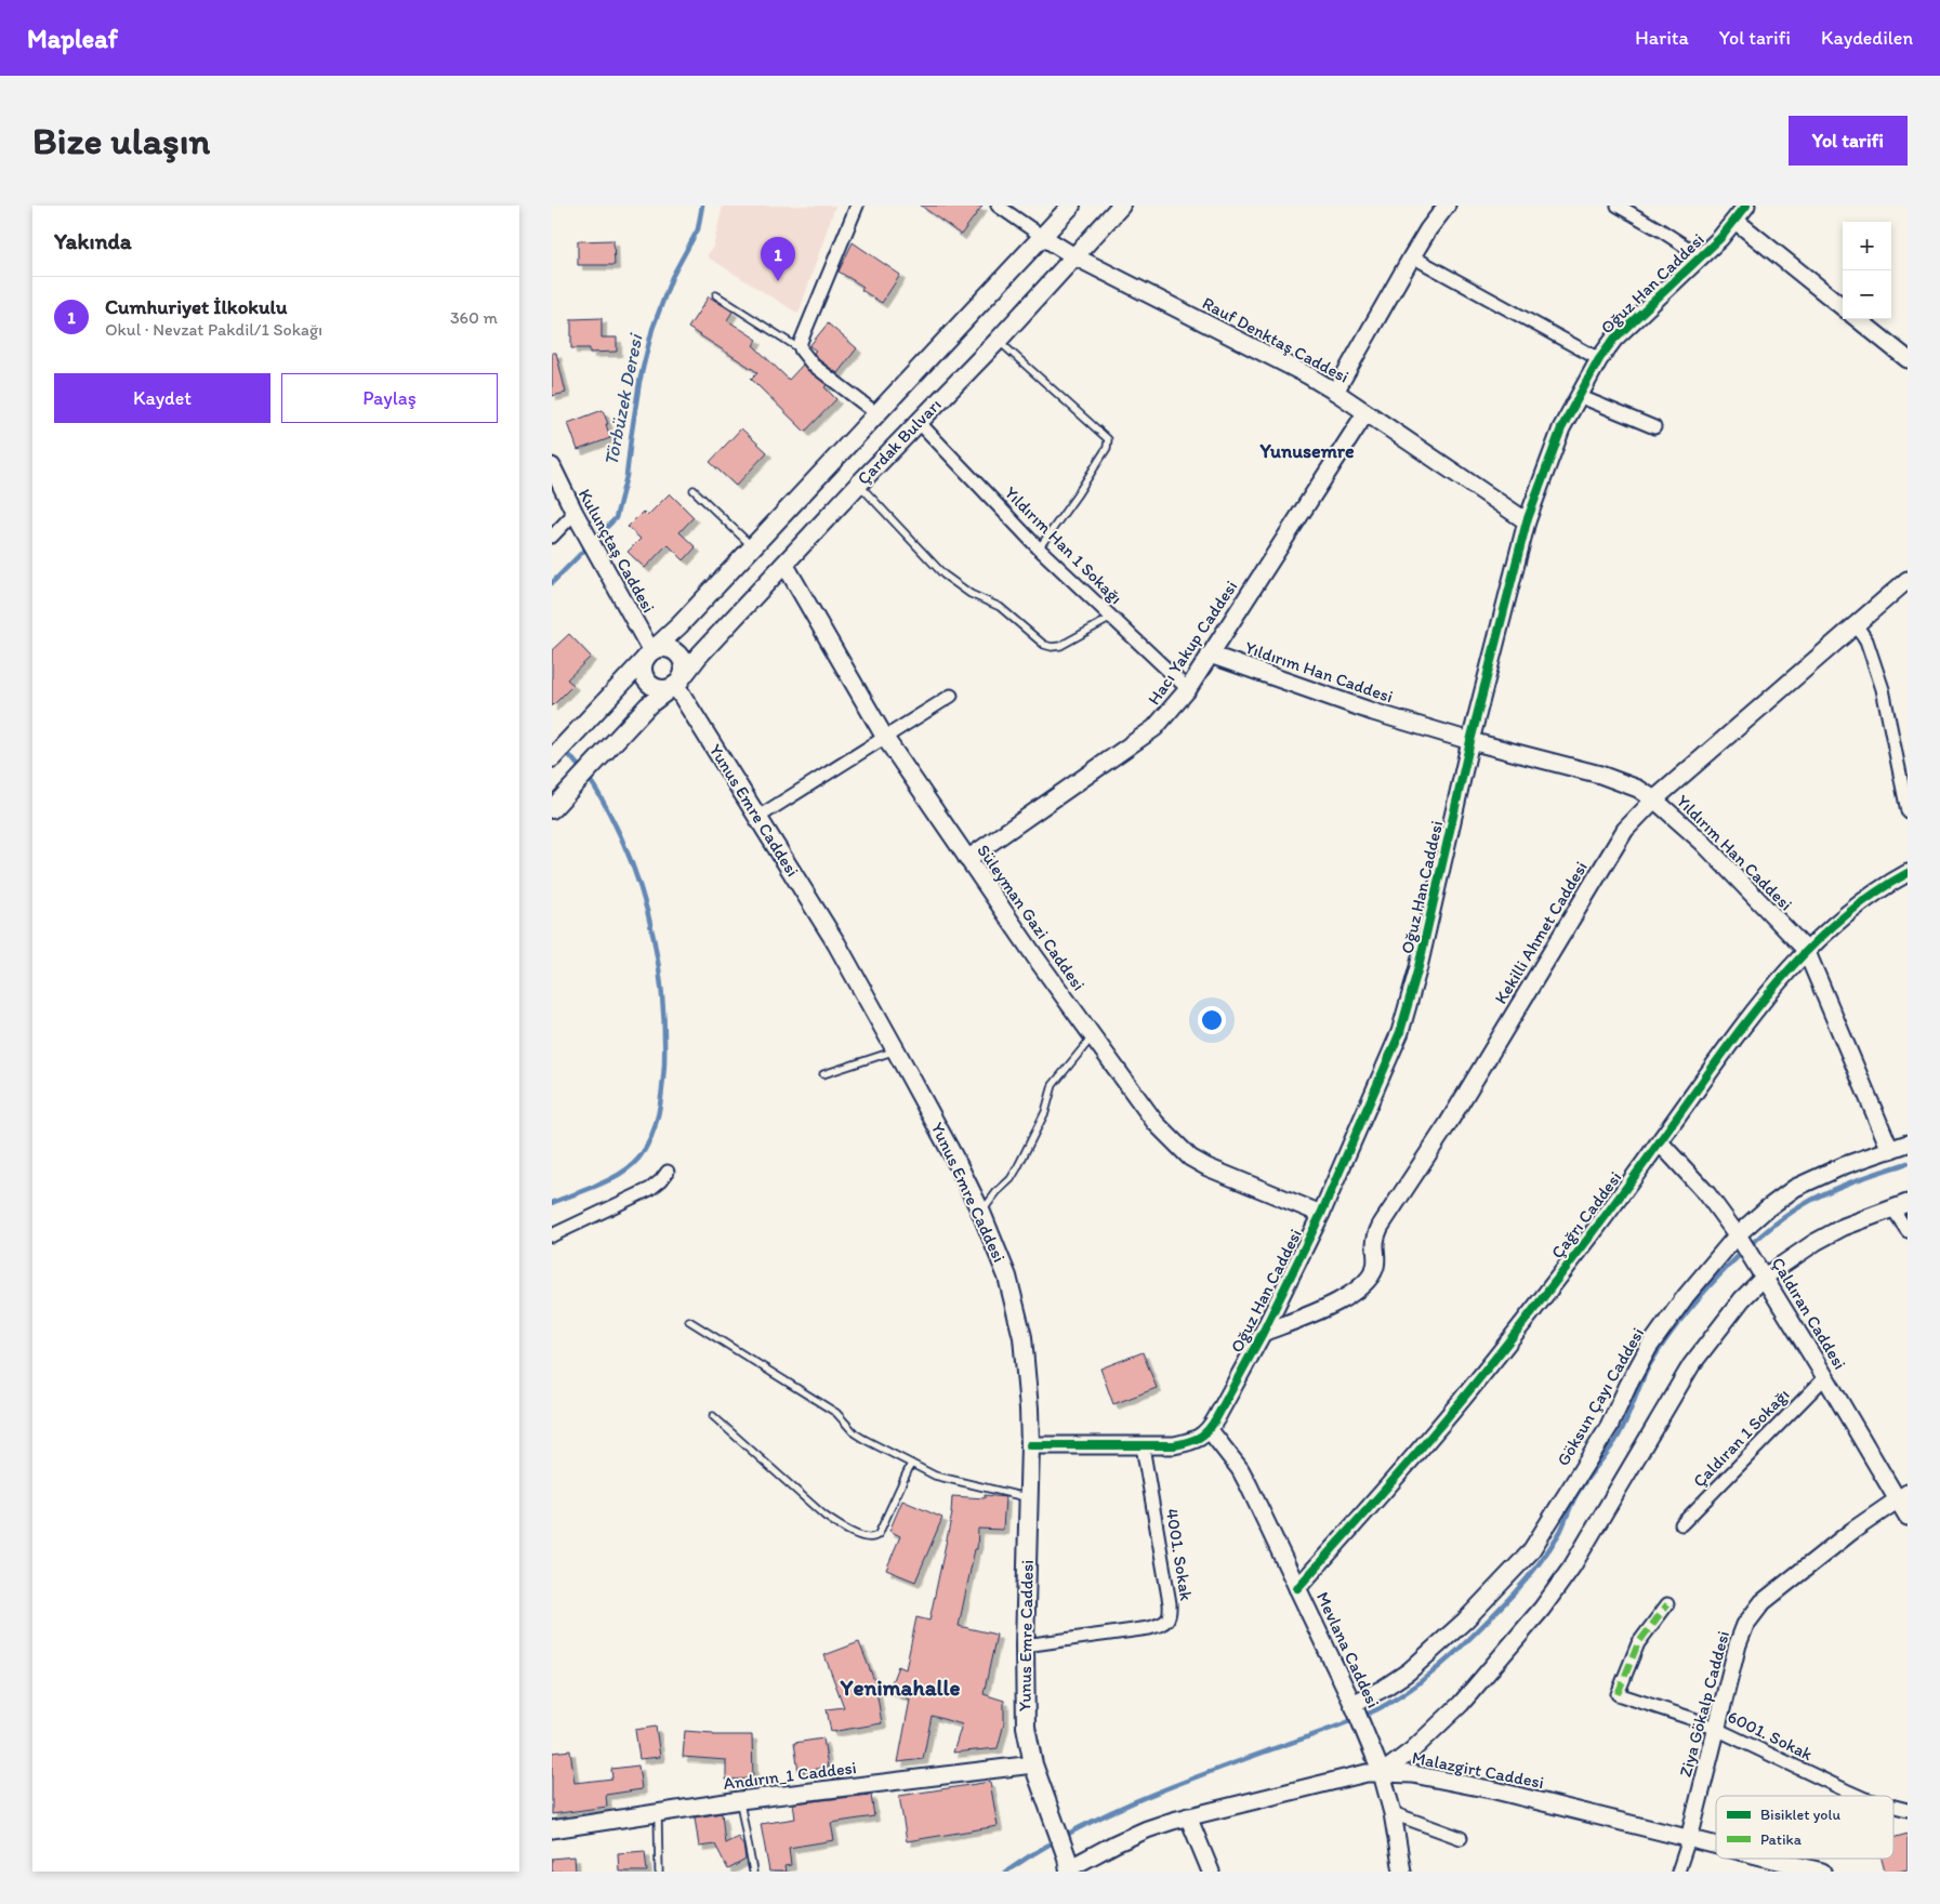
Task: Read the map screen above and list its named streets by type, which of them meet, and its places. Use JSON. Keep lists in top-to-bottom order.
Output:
{
  "streets": {
    "main road": ["Çardak Bulvarı", "Yunus Emre Caddesi"],
    "street": [
      "Oğuz Han Caddesi",
      "Rauf Denktaş Caddesi",
      "Yıldırım Han 1 Sokağı",
      "Kulunçtaş Caddesi",
      "Hacı Yakup Caddesi",
      "Yıldırım Han Caddesi",
      "Süleyman Gazi Caddesi",
      "Kekilli Ahmet Caddesi",
      "Çağrı Caddesi",
      "Çaldıran Caddesi",
      "Göksun Çayı Caddesi",
      "Çaldıran 1 Sokağı",
      "4001. Sokak",
      "Mevlana Caddesi",
      "Ziya Gökalp Caddesi",
      "6001. Sokak",
      "Malazgirt Caddesi",
      "Andırın_1 Caddesi"
    ]
  },
  "crossings": [
    ["Oğuz Han Caddesi", "Rauf Denktaş Caddesi"],
    ["Oğuz Han Caddesi", "Yıldırım Han Caddesi"],
    ["Oğuz Han Caddesi", "Süleyman Gazi Caddesi"],
    ["Oğuz Han Caddesi", "Kekilli Ahmet Caddesi"],
    ["Oğuz Han Caddesi", "Mevlana Caddesi"],
    ["Rauf Denktaş Caddesi", "Çardak Bulvarı"],
    ["Rauf Denktaş Caddesi", "Hacı Yakup Caddesi"],
    ["Çardak Bulvarı", "Yıldırım Han 1 Sokağı"],
    ["Çardak Bulvarı", "Kulunçtaş Caddesi"],
    ["Çardak Bulvarı", "Yunus Emre Caddesi"],
    ["Çardak Bulvarı", "Süleyman Gazi Caddesi"],
    ["Yıldırım Han 1 Sokağı", "Hacı Yakup Caddesi"],
    ["Kulunçtaş Caddesi", "Yunus Emre Caddesi"],
    ["Hacı Yakup Caddesi", "Yıldırım Han Caddesi"],
    ["Hacı Yakup Caddesi", "Süleyman Gazi Caddesi"],
    ["Yıldırım Han Caddesi", "Kekilli Ahmet Caddesi"],
    ["Yıldırım Han Caddesi", "Çağrı Caddesi"],
    ["Yıldırım Han Caddesi", "Göksun Çayı Caddesi"],
    ["Yunus Emre Caddesi", "4001. Sokak"],
    ["Yunus Emre Caddesi", "Malazgirt Caddesi"],
    ["Yunus Emre Caddesi", "Andırın_1 Caddesi"],
    ["Çağrı Caddesi", "Çaldıran Caddesi"],
    ["Çağrı Caddesi", "Mevlana Caddesi"],
    ["Çaldıran Caddesi", "Göksun Çayı Caddesi"],
    ["Çaldıran Caddesi", "Çaldıran 1 Sokağı"],
    ["Çaldıran Caddesi", "Ziya Gökalp Caddesi"],
    ["Göksun Çayı Caddesi", "Mevlana Caddesi"],
    ["Mevlana Caddesi", "Malazgirt Caddesi"],
    ["Ziya Gökalp Caddesi", "6001. Sokak"],
    ["Ziya Gökalp Caddesi", "Malazgirt Caddesi"]
  ],
  "districts": ["Yunusemre", "Yenimahalle"],
  "water": ["Törbüzek Deresi"],
  "legend": ["Bisiklet yolu", "Patika"],
  "page": {
    "header": "Mapleaf",
    "nav": ["Harita", "Yol tarifi", "Kaydedilen"],
    "buttons": [
      "Yol tarifi",
      ["Kaydet", "Paylaş"]
    ],
    "title": "Bize ulaşın",
    "heading": "Yakında",
    "map_buttons": ["+", "−"],
    "pins": "1",
    "list": [
      {
        "mark": "1",
        "name": "Cumhuriyet İlkokulu",
        "note": "Okul · Nevzat Pakdil/1 Sokağı",
        "value": "360 m"
      }
    ]
  }
}
